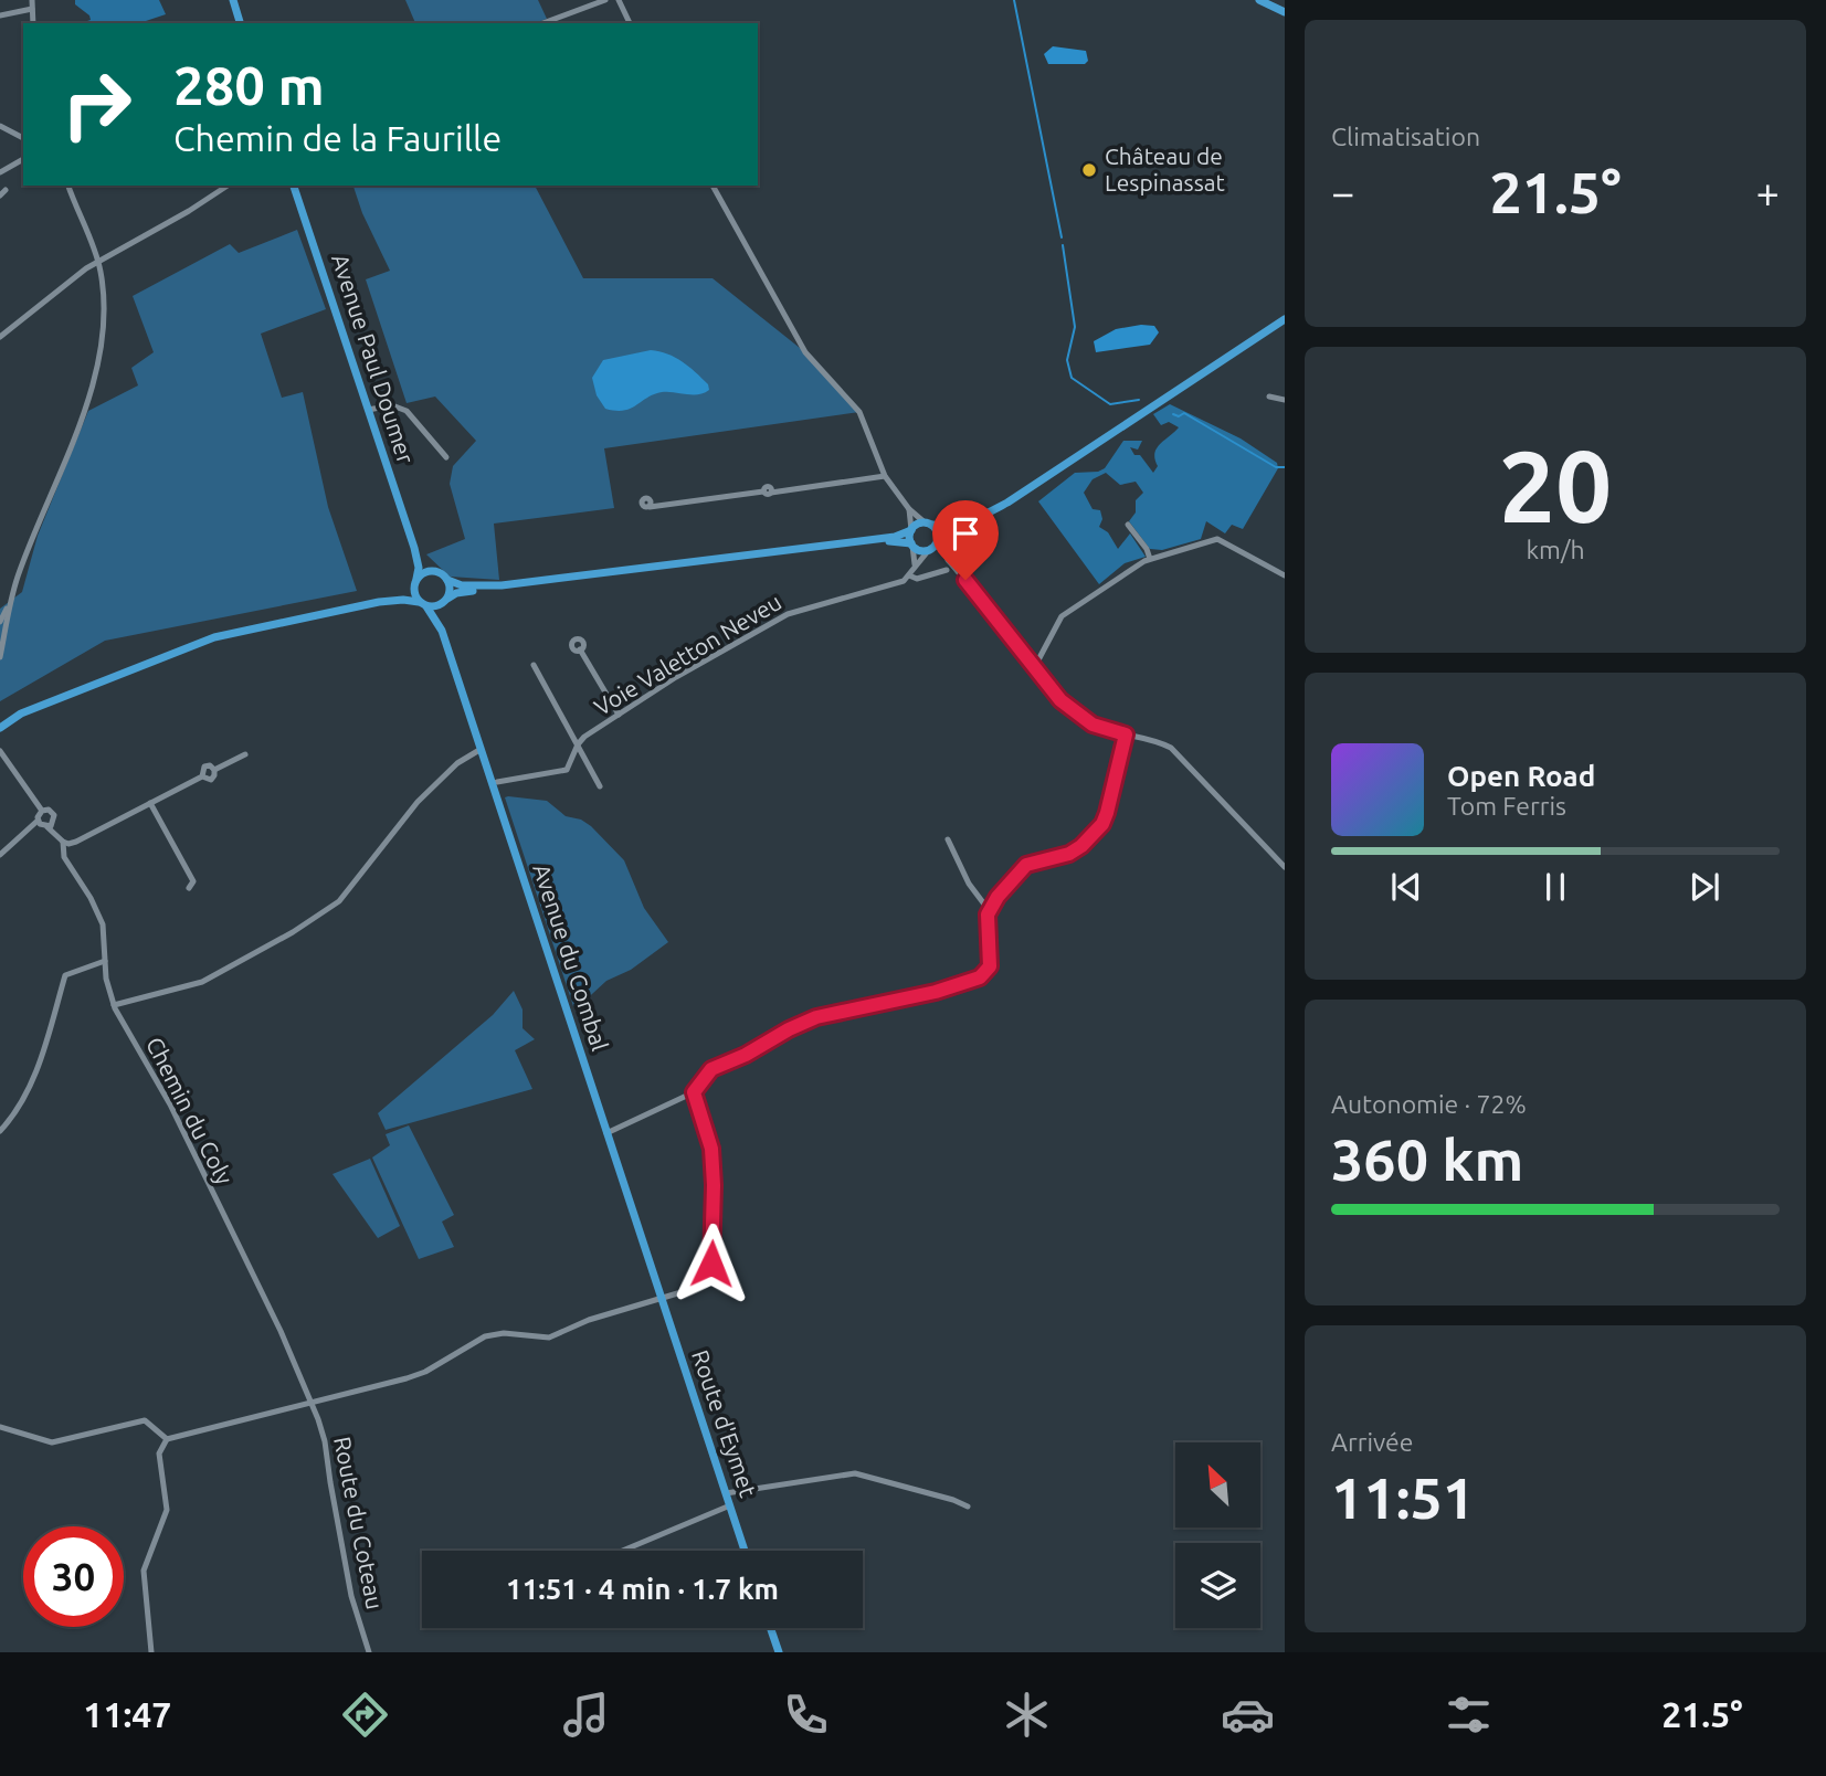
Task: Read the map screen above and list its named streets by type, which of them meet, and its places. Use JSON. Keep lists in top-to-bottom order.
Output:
{
  "streets": {
    "main road": ["Avenue Paul Doumer", "Avenue du Combal", "Route d'Eymet"],
    "street": ["Voie Valetton Neveu", "Chemin du Coly", "Route du Coteau"]
  },
  "crossings": [
    ["Avenue du Combal", "Route d'Eymet"],
    ["Chemin du Coly", "Route du Coteau"]
  ],
  "places": ["Château de Lespinassat"],
  "north": "top left",
  "page": {
    "tile": [
      "Climatisation",
      ["20", "km/h"],
      ["Autonomie · 72%", "360 km"],
      ["Arrivée", "11:51"]
    ],
    "turn": ["280 m", "Chemin de la Faurille"],
    "heat": ["−", "21.5°", "+"],
    "song": ["Open Road", "Tom Ferris"],
    "limit": "30",
    "trip": "11:51 · 4 min · 1.7 km",
    "tabs": ["11:47", "21.5°"]
  }
}
